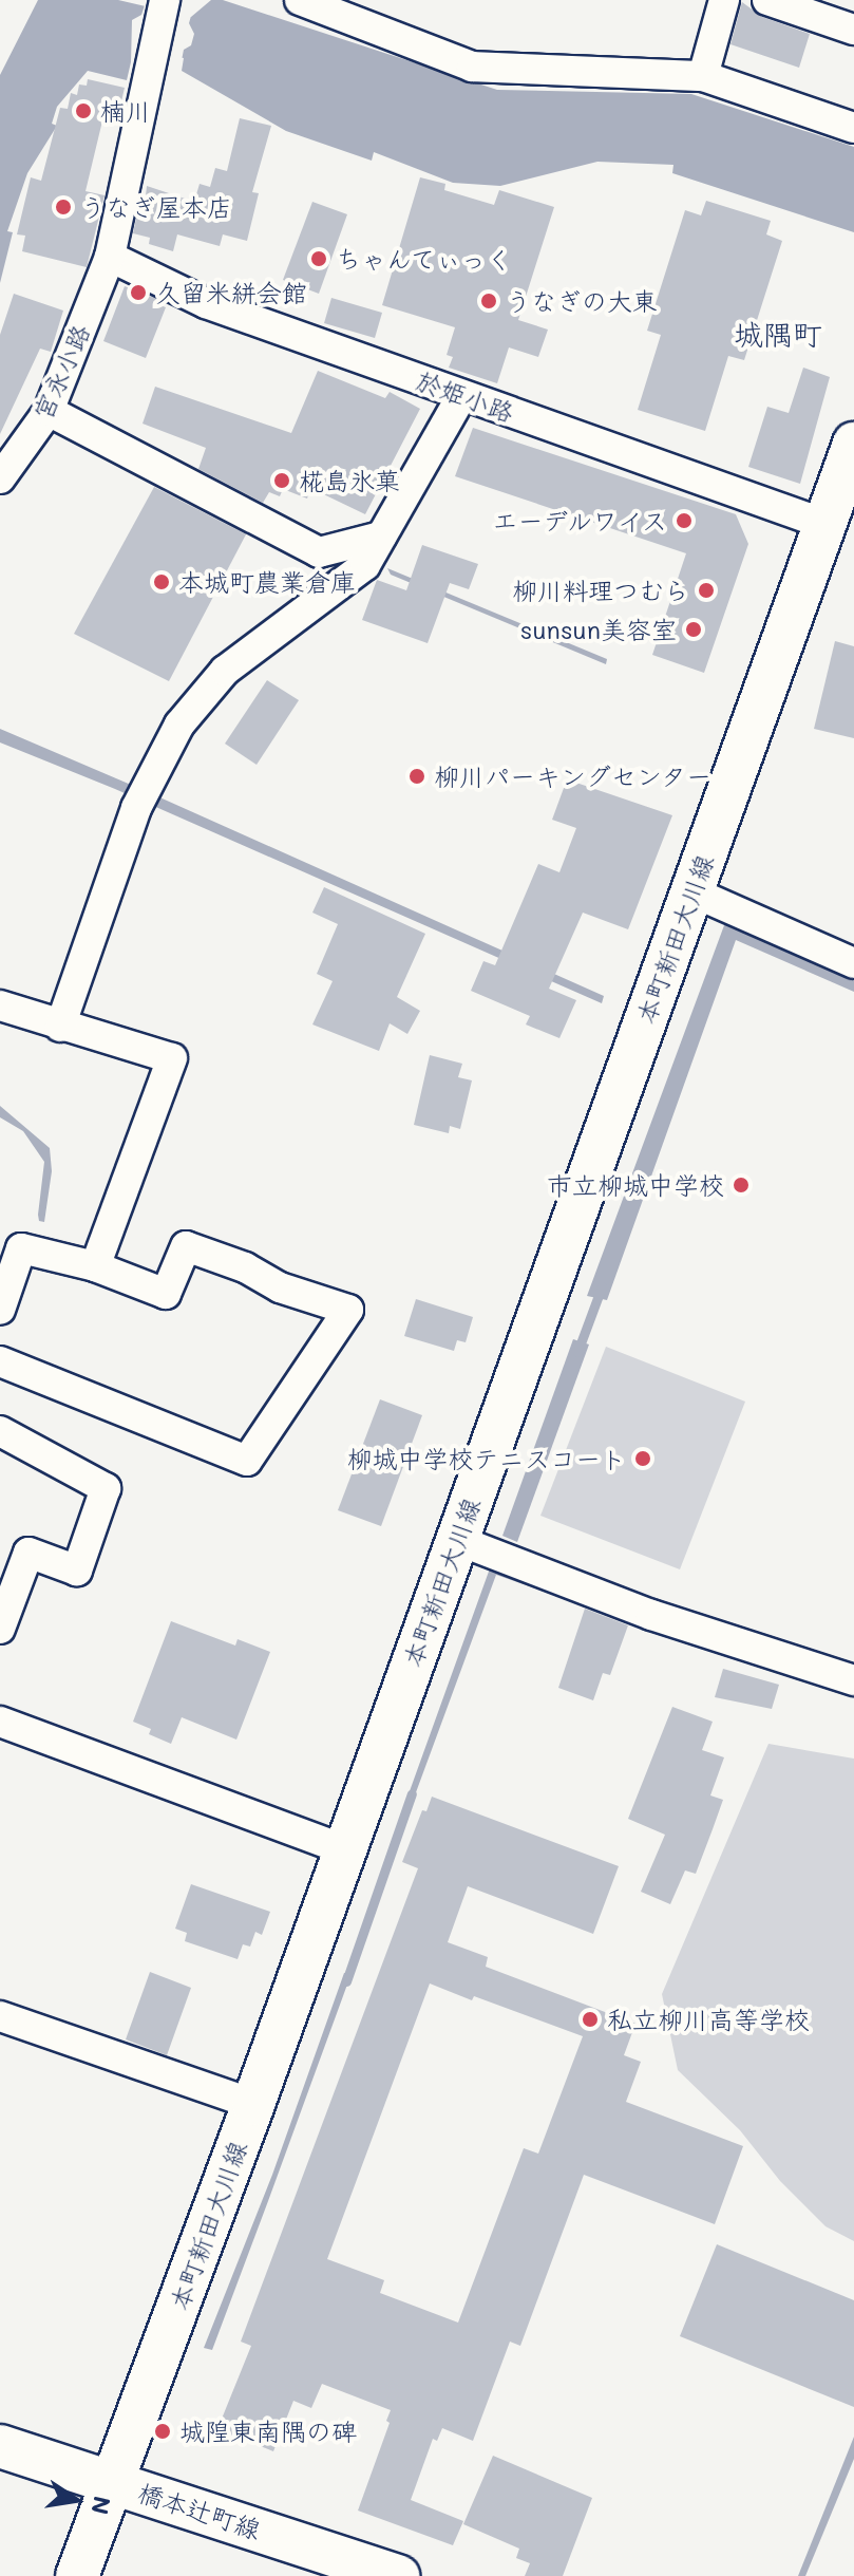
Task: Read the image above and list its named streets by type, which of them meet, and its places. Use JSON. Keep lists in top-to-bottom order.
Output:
{
  "streets": {
    "main road": ["本町新田大川線", "橋本辻町線"],
    "street": ["宮永小路", "於姫小路"]
  },
  "crossings": [
    ["宮永小路", "於姫小路"],
    ["於姫小路", "本町新田大川線"],
    ["本町新田大川線", "橋本辻町線"]
  ],
  "districts": ["城隅町"],
  "places": [
    "楠川",
    "うなぎ屋本店",
    "ちゃんてぃっく",
    "久留米絣会館",
    "うなぎの大東",
    "椛島氷菓",
    "エーデルワイス",
    "本城町農業倉庫",
    "柳川料理つむら",
    "sunsun美容室",
    "柳川パーキングセンター",
    "市立柳城中学校",
    "柳城中学校テニスコート",
    "私立柳川高等学校",
    "城隍東南隅の碑"
  ],
  "north": "right"
}
